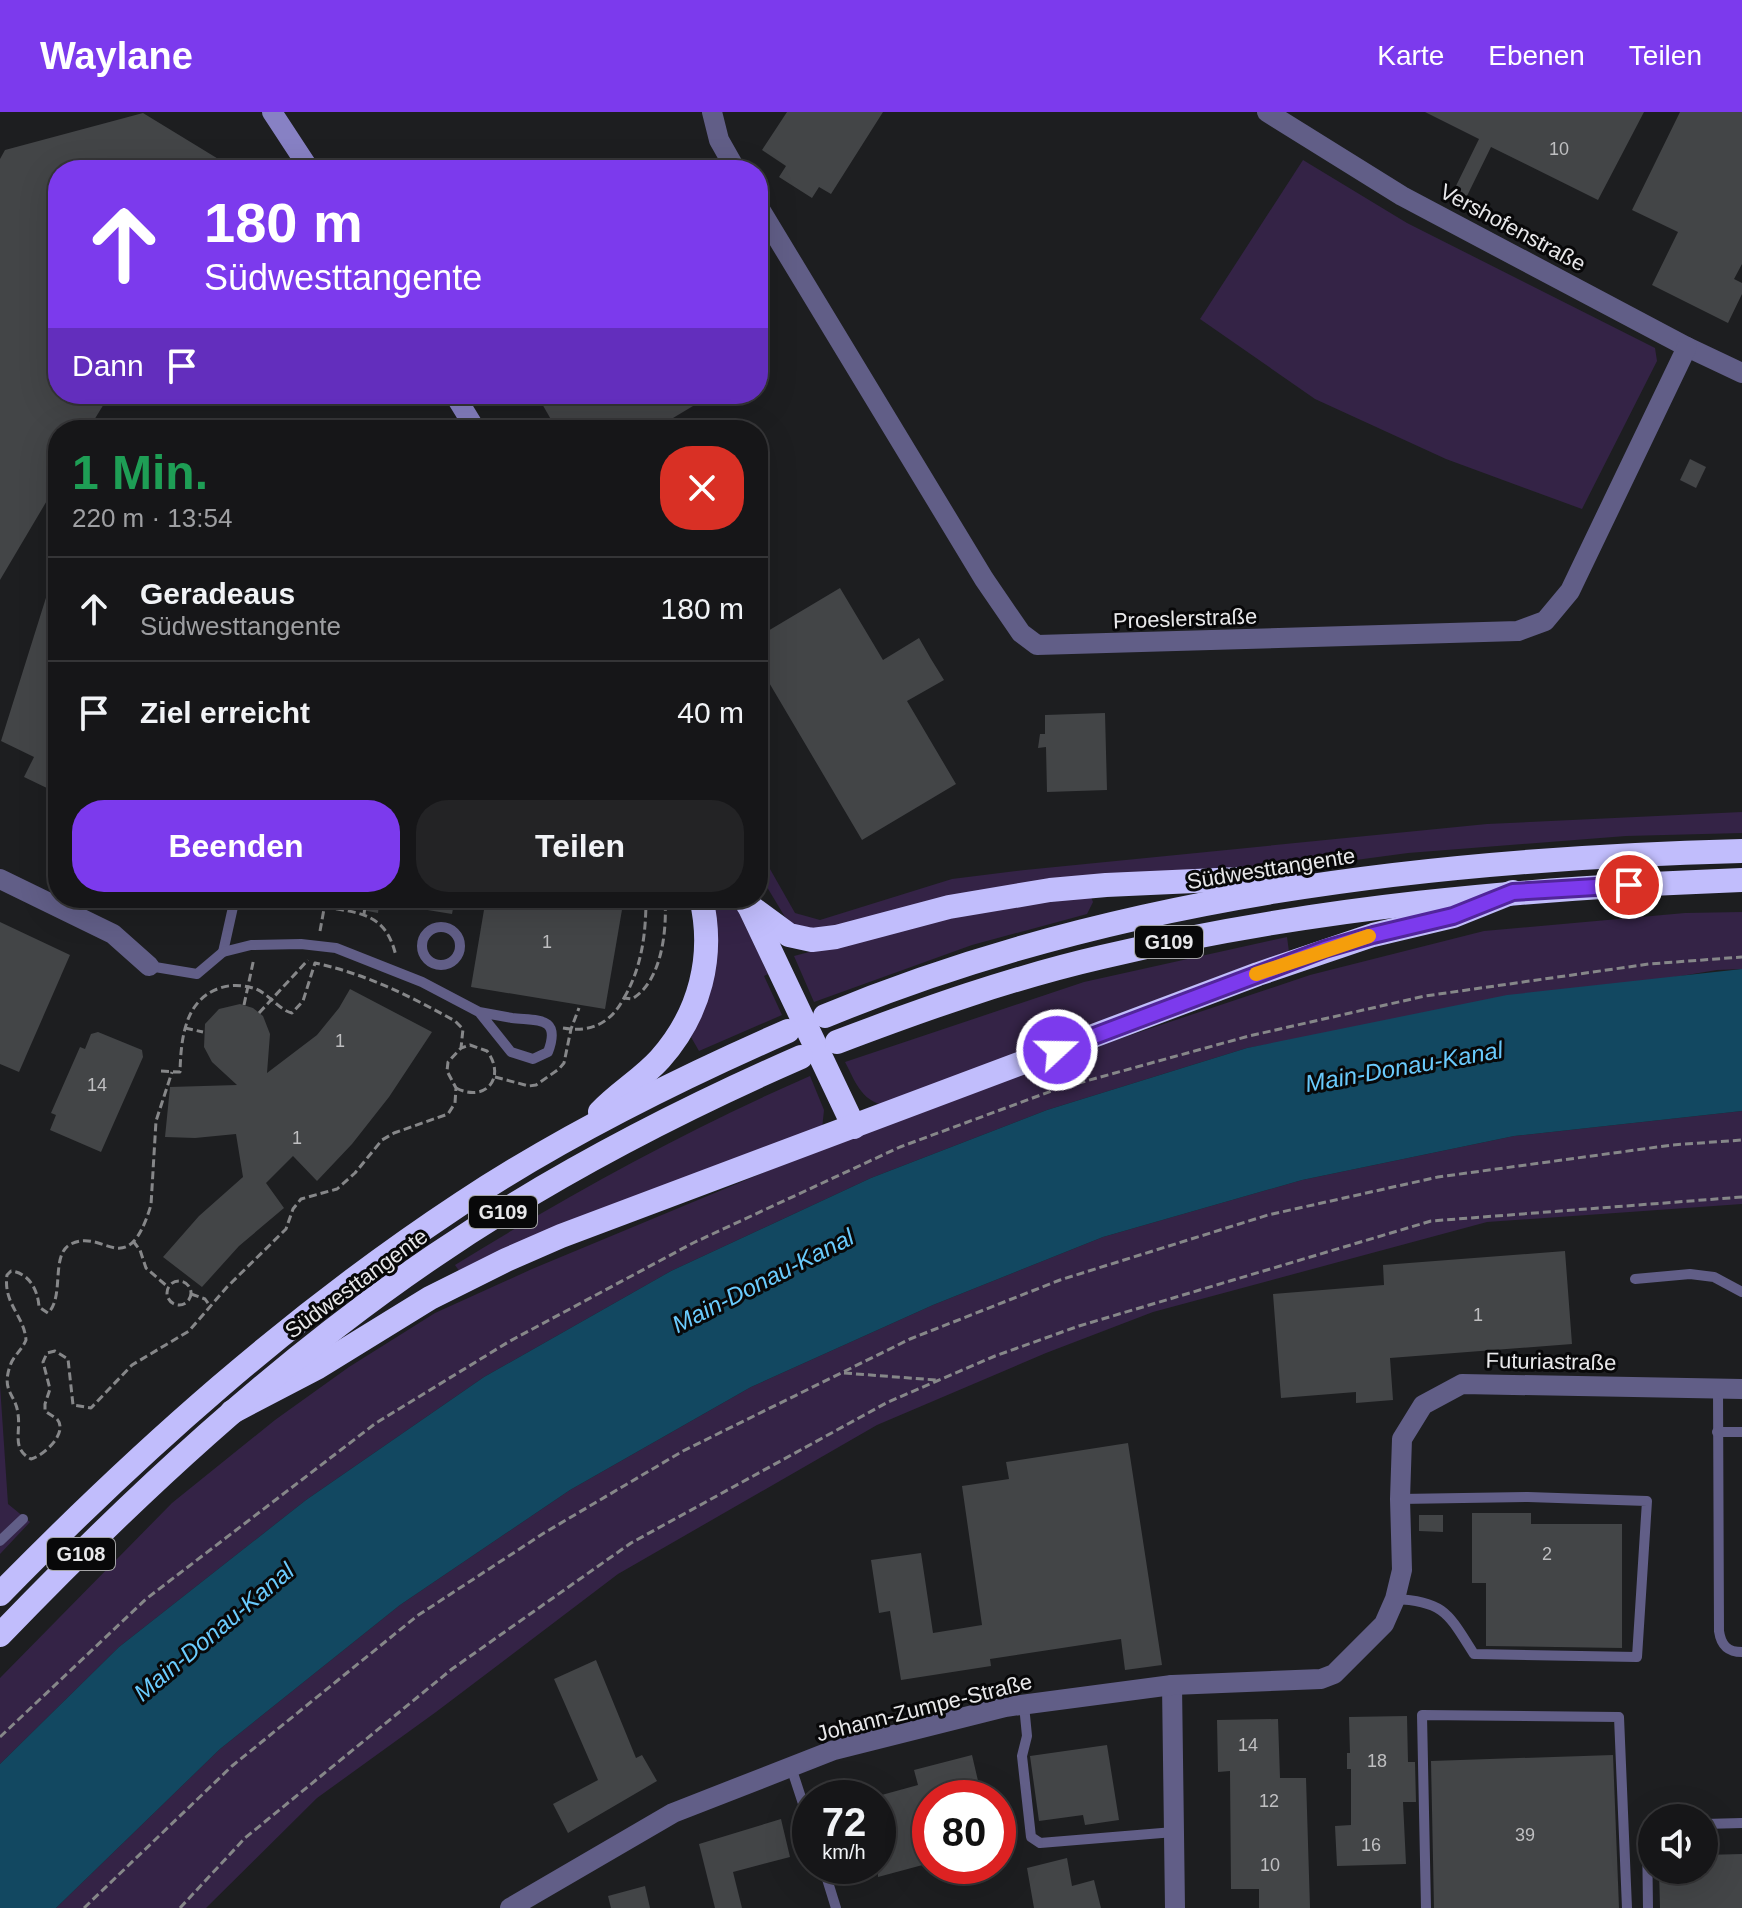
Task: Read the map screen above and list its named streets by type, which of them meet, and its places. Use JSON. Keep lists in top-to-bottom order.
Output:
{
  "streets": {
    "highway": ["Südwesttangente", "G109", "G108"],
    "street": [
      "Vershofenstraße",
      "Proeslerstraße",
      "Futuriastraße",
      "Johann-Zumpe-Straße"
    ]
  },
  "crossings": [
    ["Vershofenstraße", "Proeslerstraße"],
    ["Futuriastraße", "Johann-Zumpe-Straße"]
  ],
  "water": ["Main-Donau-Kanal"],
  "house_numbers": [
    "10",
    "1",
    "1",
    "14",
    "1",
    "1",
    "2",
    "14",
    "18",
    "12",
    "39",
    "16",
    "10"
  ],
  "page": {
    "header": "Waylane",
    "nav": ["Karte", "Ebenen", "Teilen"],
    "turn": ["180 m", "Südwesttangente"],
    "then": "Dann",
    "heading": ["1 Min.", "220 m · 13:54"],
    "list": [
      {
        "name": "Geradeaus",
        "note": "Südwesttangente",
        "value": "180 m"
      },
      {
        "name": "Ziel erreicht",
        "value": "40 m"
      }
    ],
    "buttons": ["Beenden", "Teilen"],
    "speed": "72 km/h",
    "limit": "80"
  }
}
